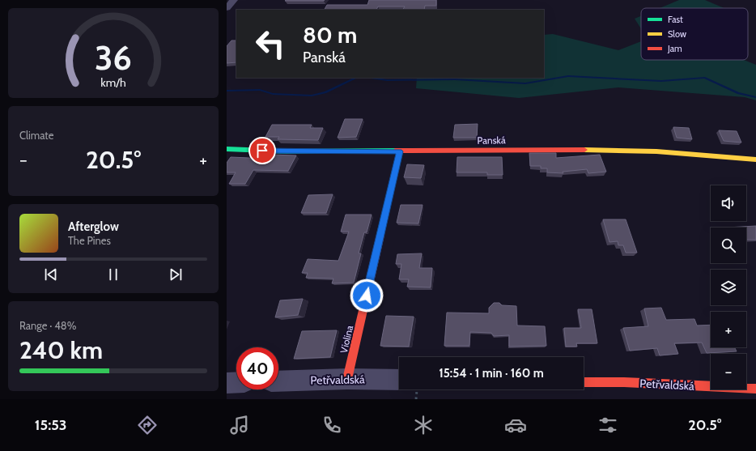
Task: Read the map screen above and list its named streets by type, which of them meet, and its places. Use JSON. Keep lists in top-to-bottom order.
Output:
{
  "streets": {
    "street": ["Panská", "Violina", "Petřvaldská"]
  },
  "crossings": [
    ["Panská", "Violina"],
    ["Violina", "Petřvaldská"]
  ],
  "legend": ["Fast", "Slow", "Jam"],
  "page": {
    "turn": ["80 m", "Panská"],
    "tile": [
      "Climate",
      ["Range · 48%", "240 km"]
    ],
    "heat": ["−", "20.5°", "+"],
    "map_buttons": ["+", "−"],
    "song": ["Afterglow", "The Pines"],
    "limit": "40",
    "trip": "15:54 · 1 min · 160 m",
    "tabs": ["15:53", "20.5°"],
    "gauge": ["36", "km/h"]
  }
}
